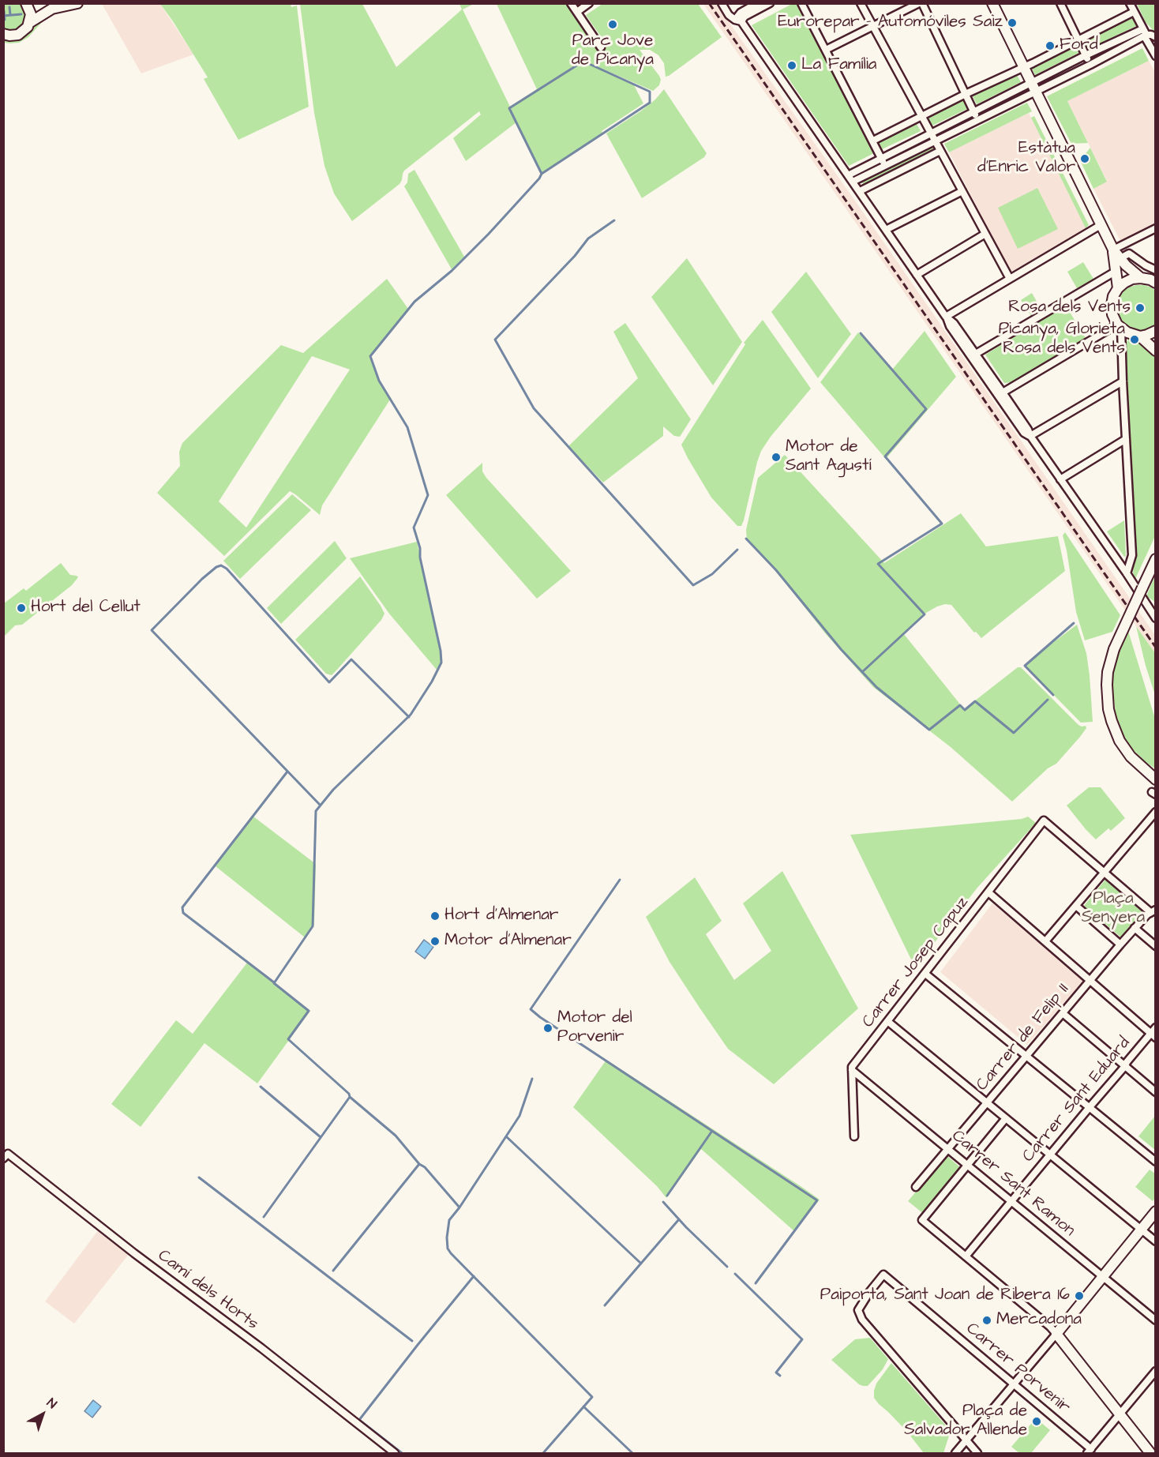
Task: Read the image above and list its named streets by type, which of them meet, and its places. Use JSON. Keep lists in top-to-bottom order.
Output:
{
  "streets": {
    "street": [
      "Carrer Josep Capuz",
      "Carrer de Felip II",
      "Carrer Sant Eduard",
      "Carrer Sant Ramon",
      "Camí dels Horts",
      "Carrer Porvenir"
    ]
  },
  "crossings": [
    ["Carrer Josep Capuz", "Carrer Sant Ramon"],
    ["Carrer de Felip II", "Carrer Sant Ramon"],
    ["Carrer Sant Eduard", "Carrer Sant Ramon"]
  ],
  "parks": ["Plaça Senyera"],
  "places": [
    "Eurorepar - Automóviles Saiz",
    "Parc Jove de Picanya",
    "Ford",
    "La Família",
    "Estàtua d'Enric Valor",
    "Rosa dels Vents",
    "Picanya, Glorieta Rosa dels Vents",
    "Motor de Sant Agustí",
    "Hort del Cellut",
    "Hort d'Almenar",
    "Motor d'Almenar",
    "Motor del Porvenir",
    "Paiporta, Sant Joan de Ribera 16",
    "Mercadona",
    "Plaça de Salvador Allende"
  ],
  "north": "top right"
}
